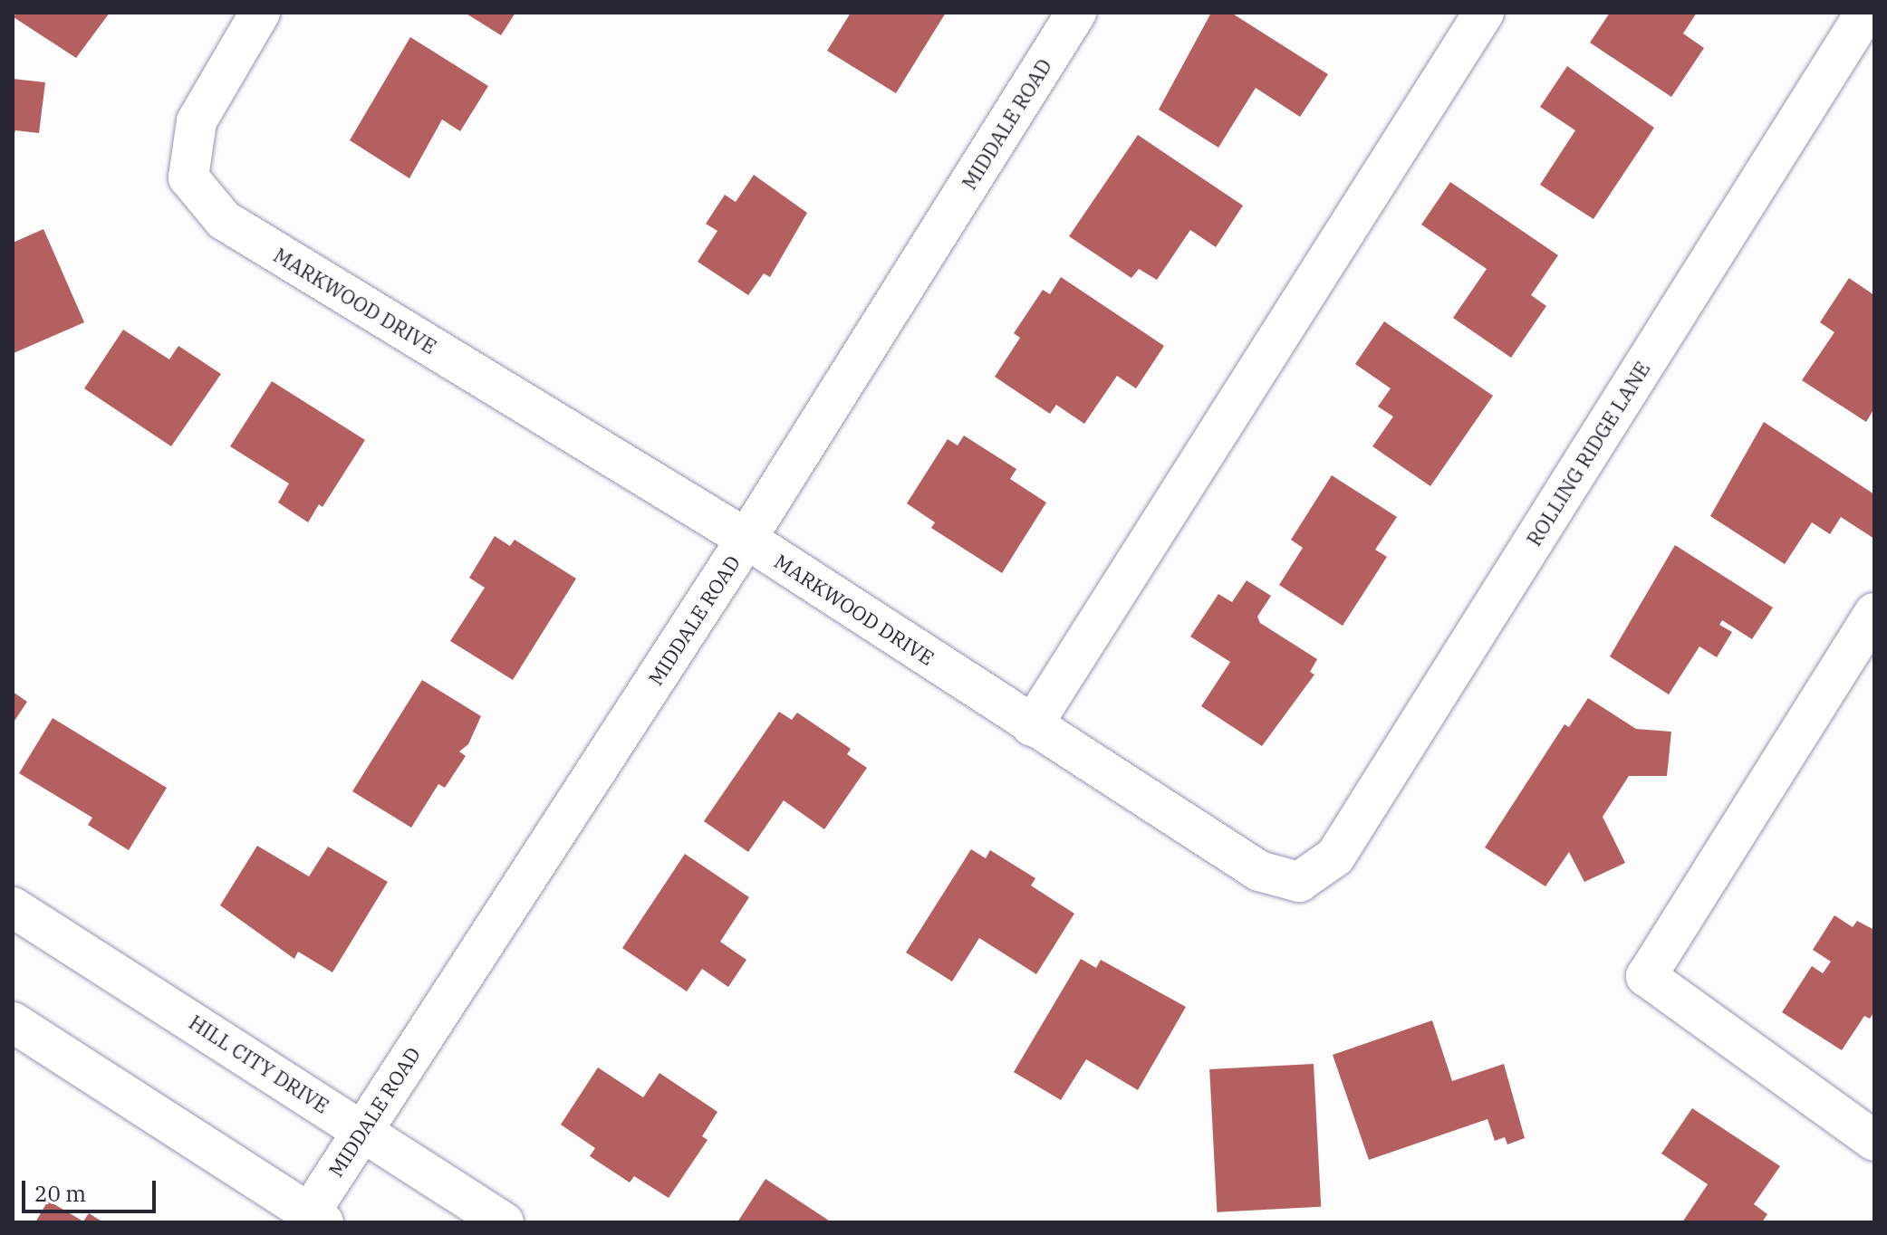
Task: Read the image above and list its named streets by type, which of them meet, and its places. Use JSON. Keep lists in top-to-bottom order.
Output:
{
  "streets": {
    "street": [
      "MIDDALE ROAD",
      "MARKWOOD DRIVE",
      "ROLLING RIDGE LANE",
      "HILL CITY DRIVE"
    ]
  },
  "crossings": [
    ["MIDDALE ROAD", "MARKWOOD DRIVE"],
    ["MIDDALE ROAD", "HILL CITY DRIVE"],
    ["MARKWOOD DRIVE", "ROLLING RIDGE LANE"]
  ],
  "scale_bar": "20 m"
}
